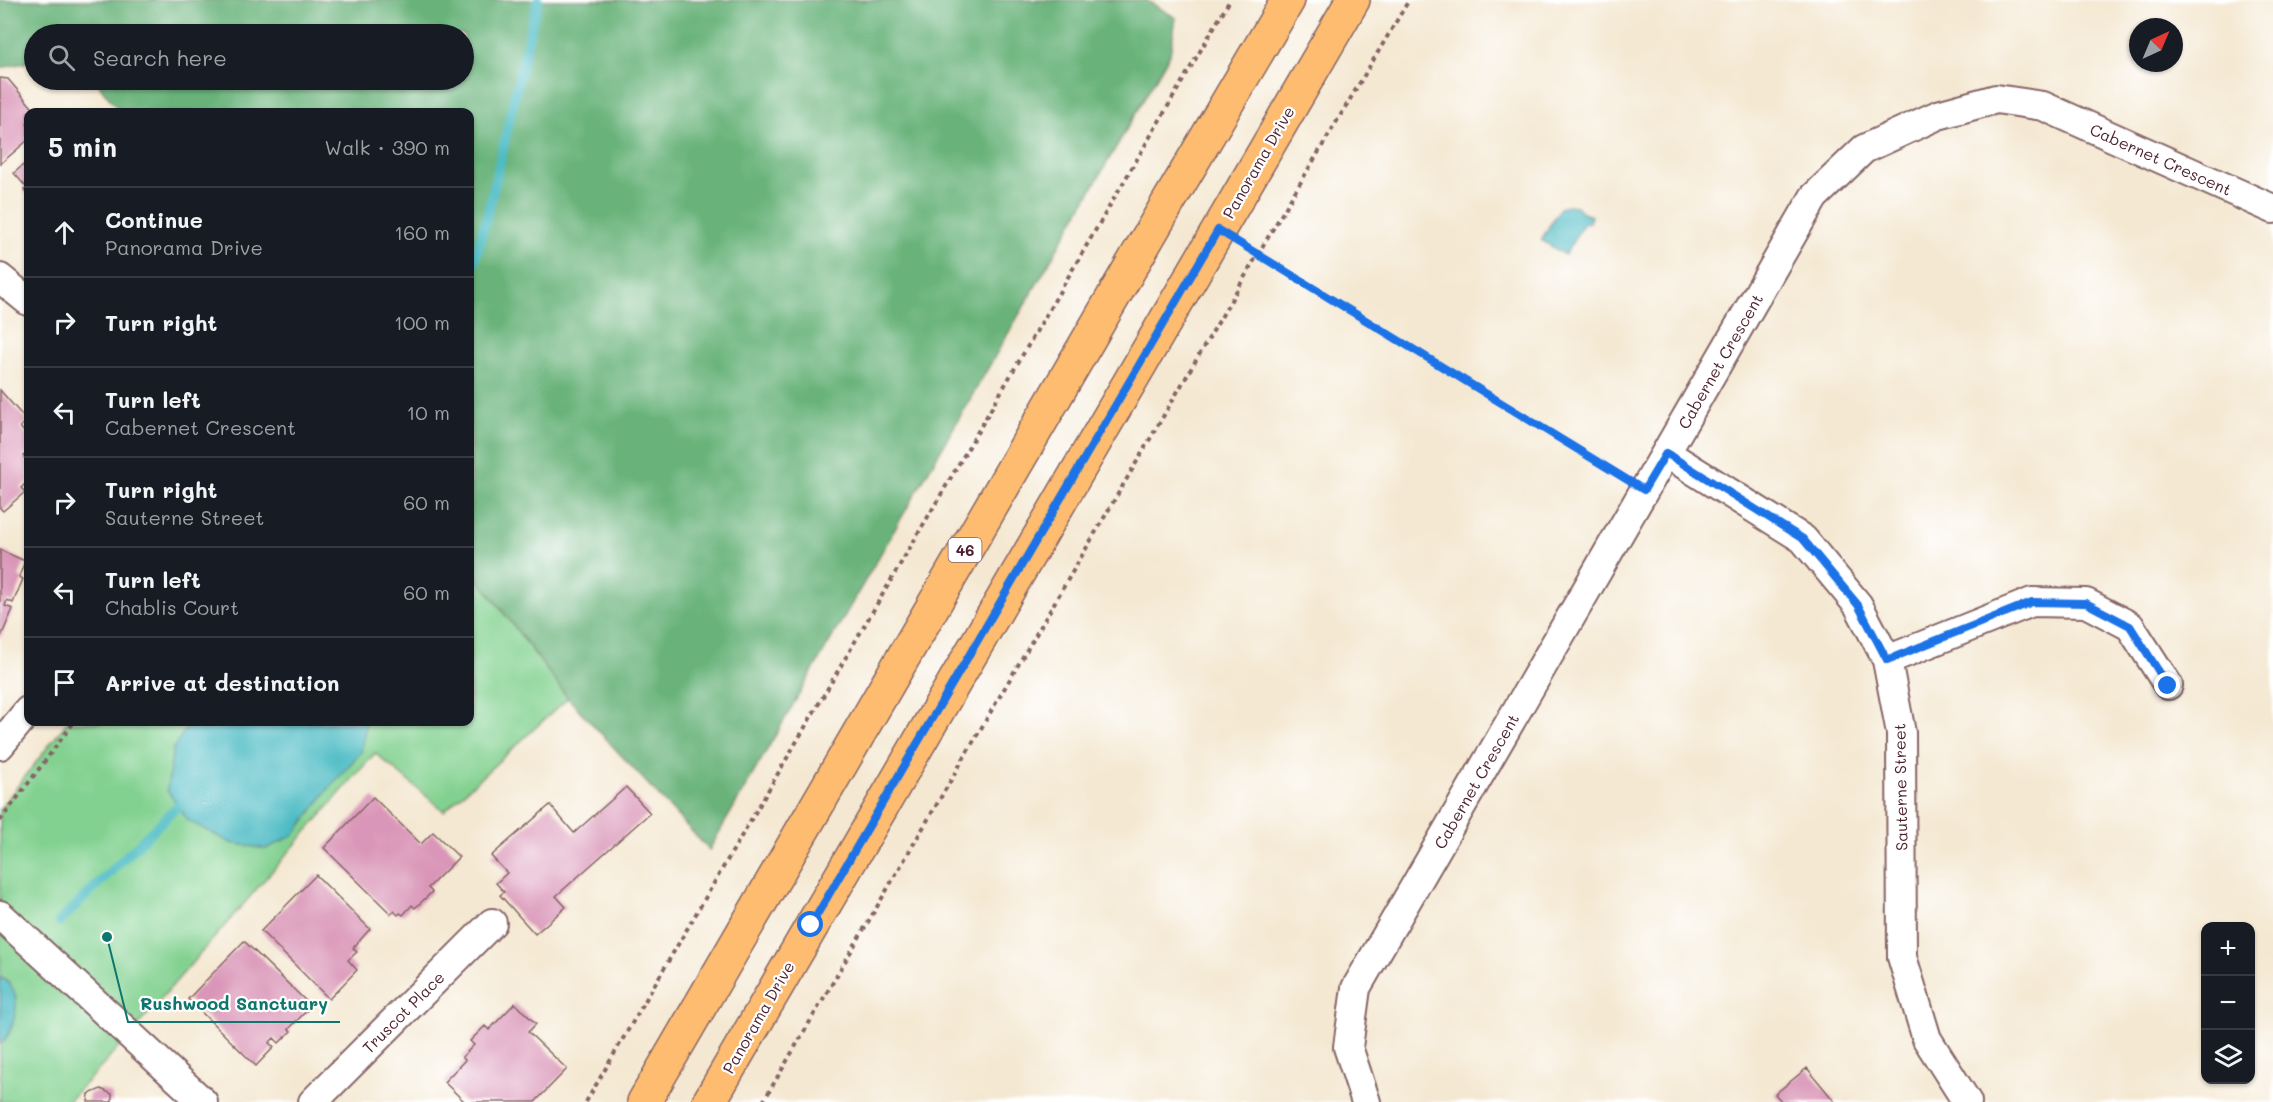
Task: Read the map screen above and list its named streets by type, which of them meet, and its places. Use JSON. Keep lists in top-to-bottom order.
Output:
{
  "streets": {
    "main road": ["Panorama Drive", "46"],
    "street": ["Cabernet Crescent", "Sauterne Street", "Truscot Place"]
  },
  "crossings": [
    ["Cabernet Crescent", "Sauterne Street"]
  ],
  "places": ["Rushwood Sanctuary"],
  "north": "top right",
  "page": {
    "search": "Search here",
    "heading": ["5 min", "Walk · 390 m"],
    "list": [
      ["Continue", "Panorama Drive", "160 m"],
      ["Turn right", "100 m"],
      ["Turn left", "Cabernet Crescent", "10 m"],
      ["Turn right", "Sauterne Street", "60 m"],
      ["Turn left", "Chablis Court", "60 m"],
      "Arrive at destination"
    ],
    "map_buttons": ["+", "−"]
  }
}
